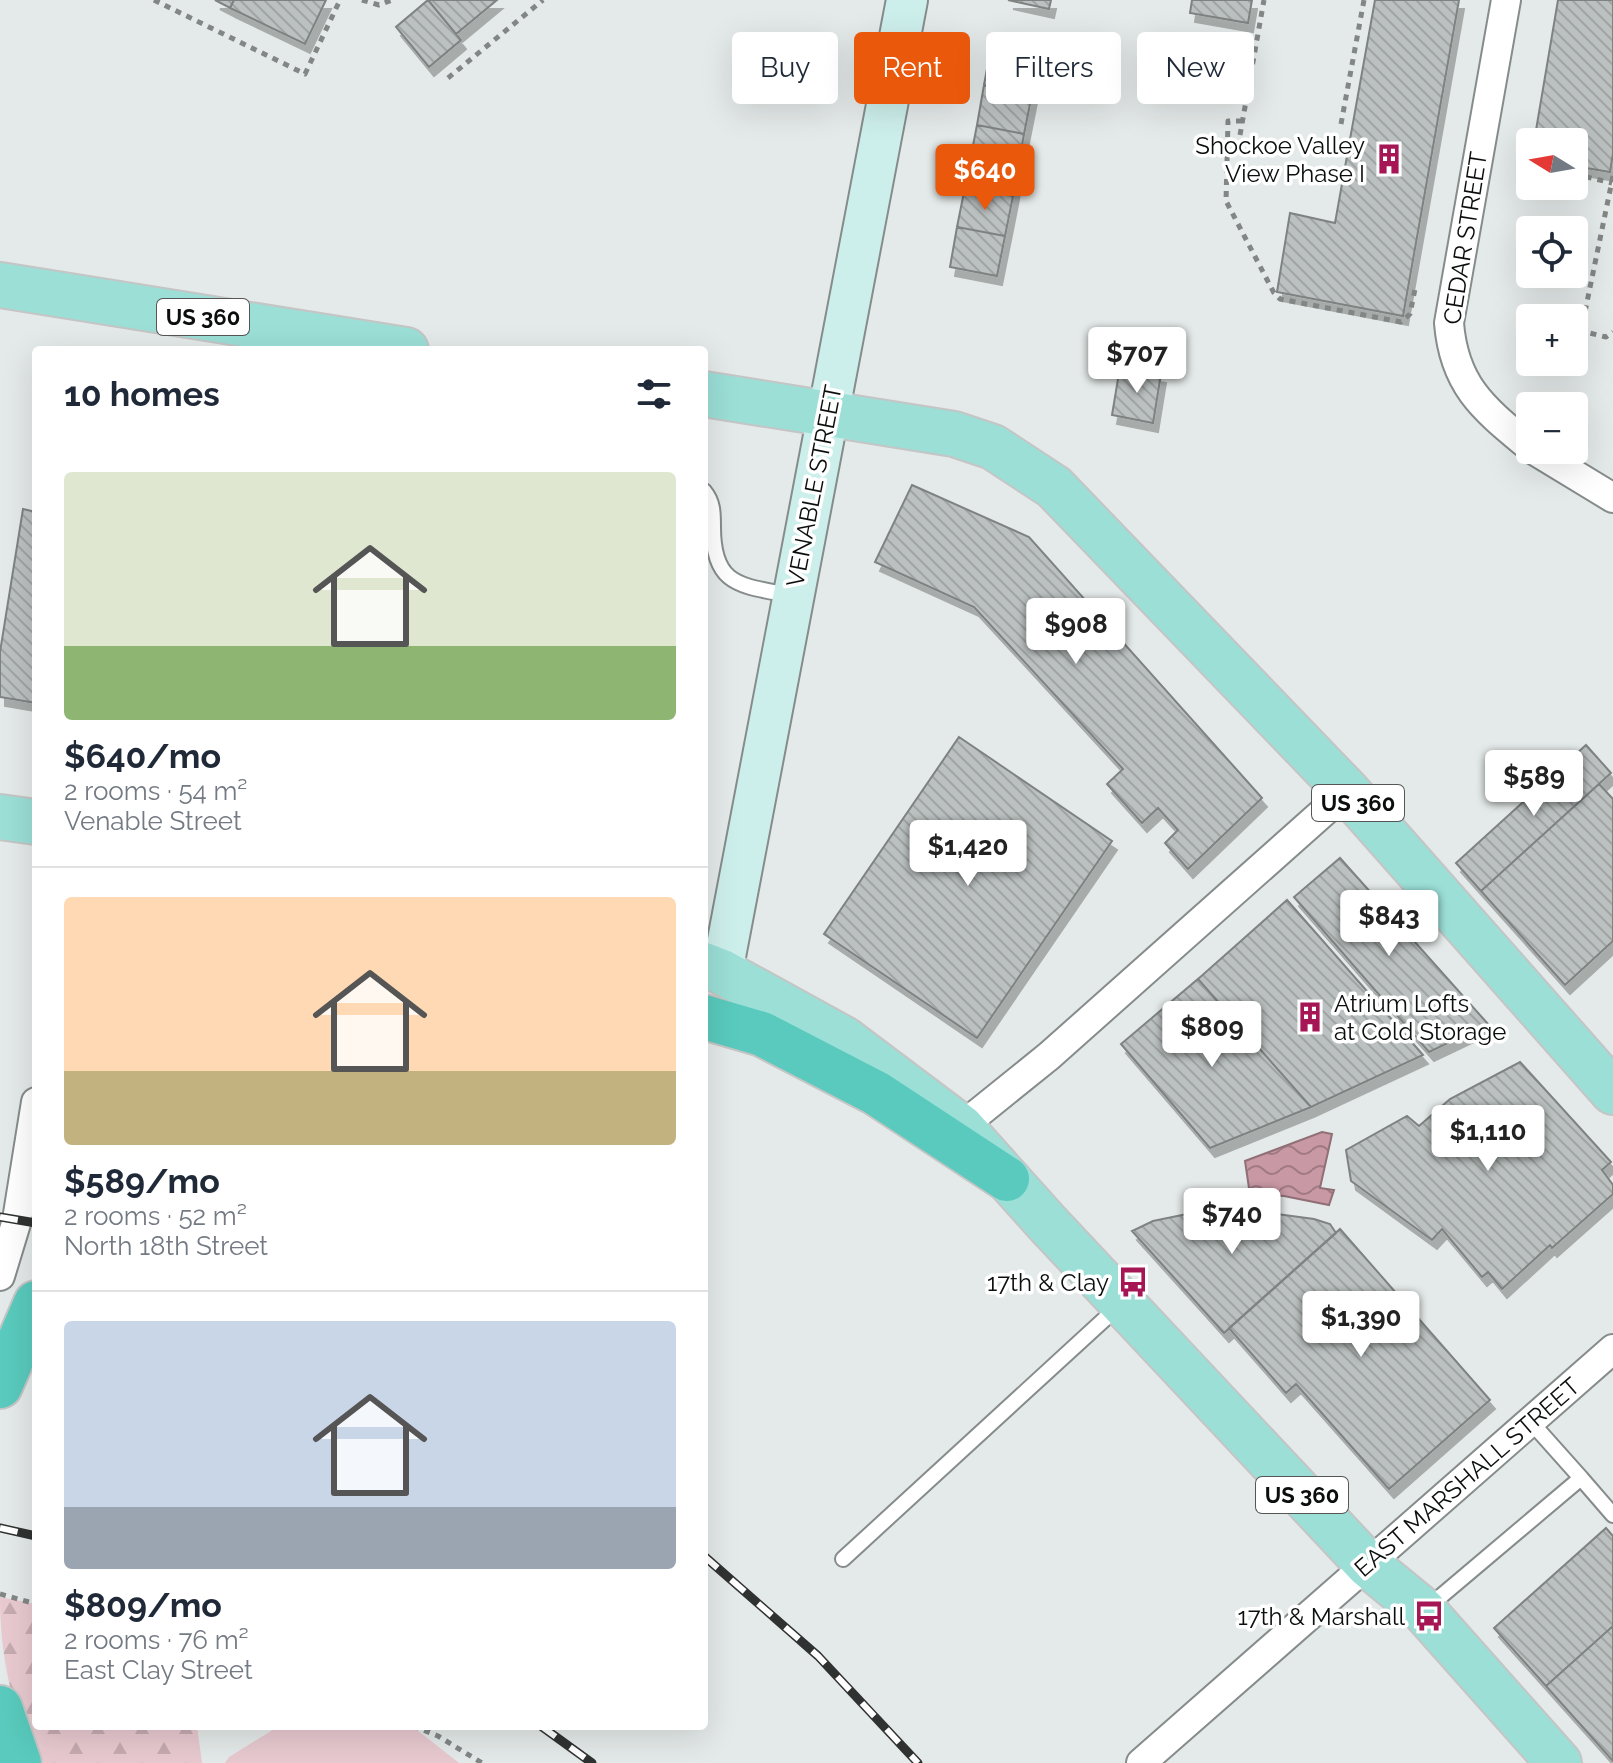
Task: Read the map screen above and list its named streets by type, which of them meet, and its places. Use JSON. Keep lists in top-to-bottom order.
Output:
{
  "streets": {
    "main road": ["US 360", "VENABLE STREET"],
    "street": ["CEDAR STREET", "EAST MARSHALL STREET"]
  },
  "crossings": [
    ["US 360", "VENABLE STREET"],
    ["US 360", "EAST MARSHALL STREET"]
  ],
  "places": {
    "building": ["Shockoe Valley View Phase I", "Atrium Lofts at Cold Storage"],
    "bus stop": ["17th & Clay", "17th & Marshall"]
  },
  "north": "left",
  "page": {
    "chip": [
      "Buy",
      "Rent",
      "Filters",
      "New"
    ],
    "map_buttons": ["+", "−"],
    "price": [
      "$640",
      "$707",
      "$908",
      "$589",
      "$1,420",
      "$843",
      "$809",
      "$1,110",
      "$740",
      "$1,390"
    ],
    "heading": "10 homes",
    "list": [
      {
        "name": "$640/mo",
        "note": "2 rooms · 54 m² · Venable Street"
      },
      {
        "name": "$589/mo",
        "note": "2 rooms · 52 m² · North 18th Street"
      },
      {
        "name": "$809/mo",
        "note": "2 rooms · 76 m² · East Clay Street"
      }
    ]
  }
}
